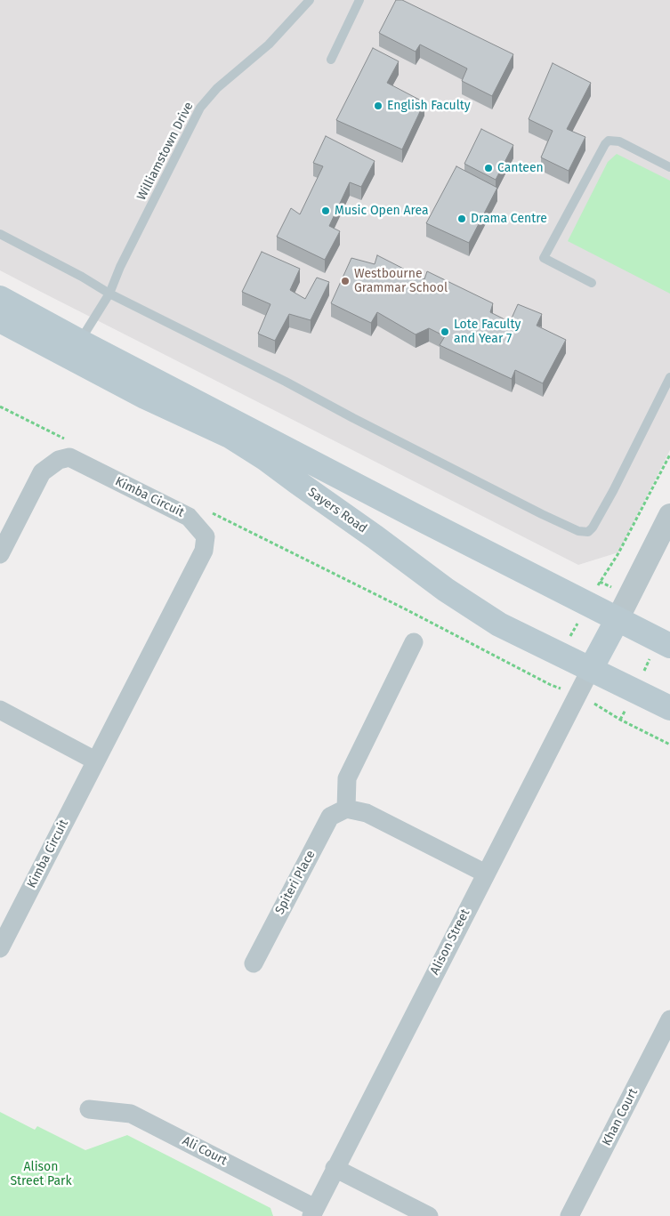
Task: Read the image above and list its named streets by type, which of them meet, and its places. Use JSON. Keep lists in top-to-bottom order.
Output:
{
  "streets": {
    "main road": ["Sayers Road"],
    "street": [
      "Kimba Circuit",
      "Spiteri Place",
      "Alison Street",
      "Khan Court",
      "Ali Court"
    ],
    "lane": ["Williamstown Drive"]
  },
  "crossings": [
    ["Sayers Road", "Alison Street"],
    ["Alison Street", "Ali Court"]
  ],
  "parks": ["Alison Street Park"],
  "places": [
    "English Faculty",
    "Canteen",
    "Music Open Area",
    "Drama Centre",
    "Westbourne Grammar School",
    "Lote Faculty and Year 7"
  ]
}
